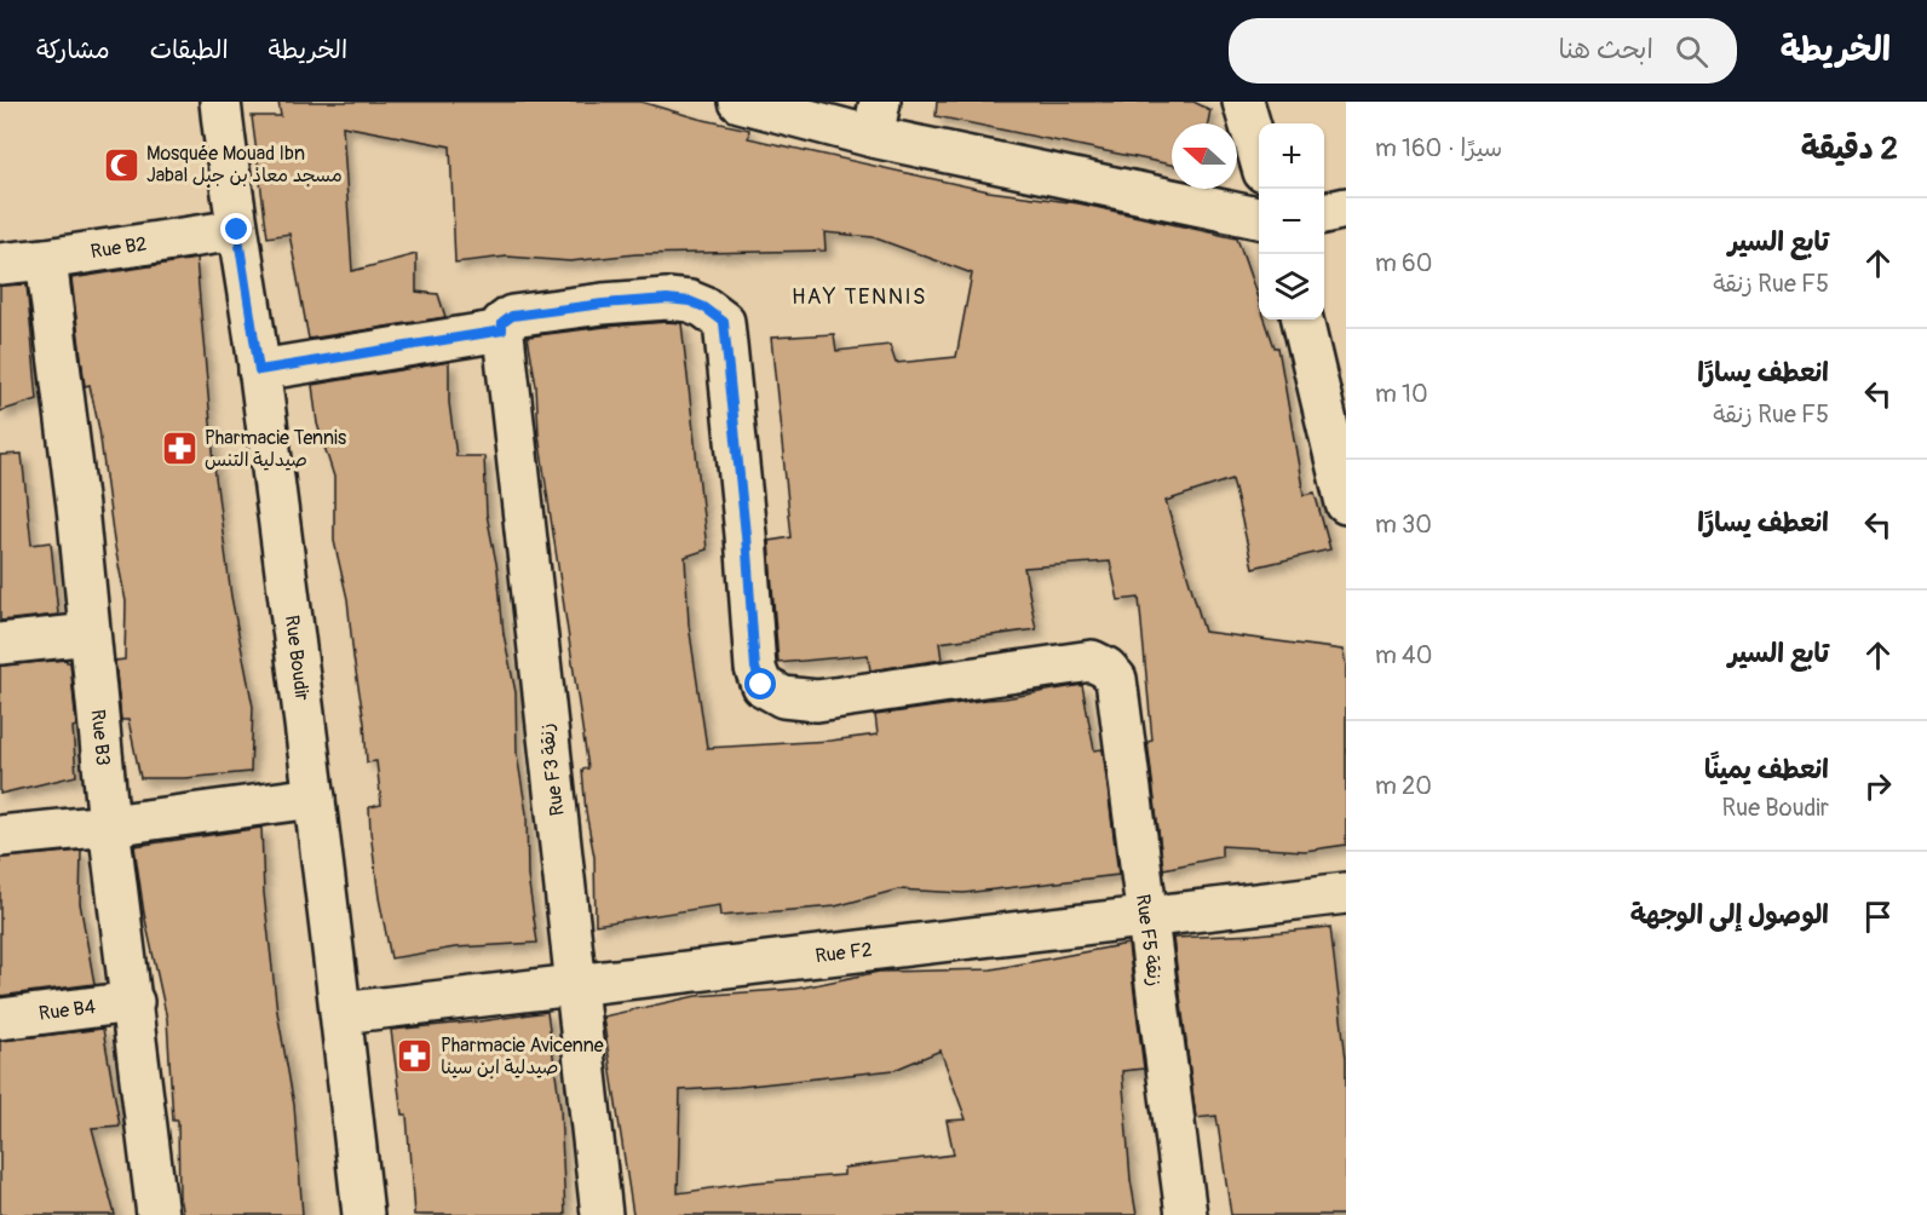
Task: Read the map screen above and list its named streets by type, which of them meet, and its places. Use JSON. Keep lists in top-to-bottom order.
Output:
{
  "streets": {
    "street": [
      "Rue B2",
      "Rue Boudir",
      "Rue B3",
      "Rue F3 زنقة",
      "Rue F5 زنقة",
      "Rue F2",
      "Rue B4"
    ]
  },
  "crossings": [
    ["Rue B2", "Rue Boudir"],
    ["Rue B2", "Rue B3"],
    ["Rue Boudir", "Rue F2"],
    ["Rue B3", "Rue B4"],
    ["Rue F3 زنقة", "Rue F5 زنقة"],
    ["Rue F3 زنقة", "Rue F2"],
    ["Rue F5 زنقة", "Rue F2"]
  ],
  "districts": ["HAY TENNIS"],
  "places": {
    "mosque": ["Mosquée Mouad Ibn Jabal مسجد معاذ بن جبل"],
    "pharmacy": ["Pharmacie Tennis صيدلية التنس", "Pharmacie Avicenne صيدلية ابن سينا"]
  },
  "north": "left",
  "page": {
    "header": "الخريطة",
    "search": "ابحث هنا",
    "nav": ["الخريطة", "الطبقات", "مشاركة"],
    "heading": ["2 دقيقة", "سيرًا · 160 m"],
    "map_buttons": ["+", "−"],
    "list": [
      ["تابع السير", "Rue F5 زنقة", "60 m"],
      ["انعطف يسارًا", "Rue F5 زنقة", "10 m"],
      ["انعطف يسارًا", "30 m"],
      ["تابع السير", "40 m"],
      ["انعطف يمينًا", "Rue Boudir", "20 m"],
      "الوصول إلى الوجهة"
    ]
  }
}
